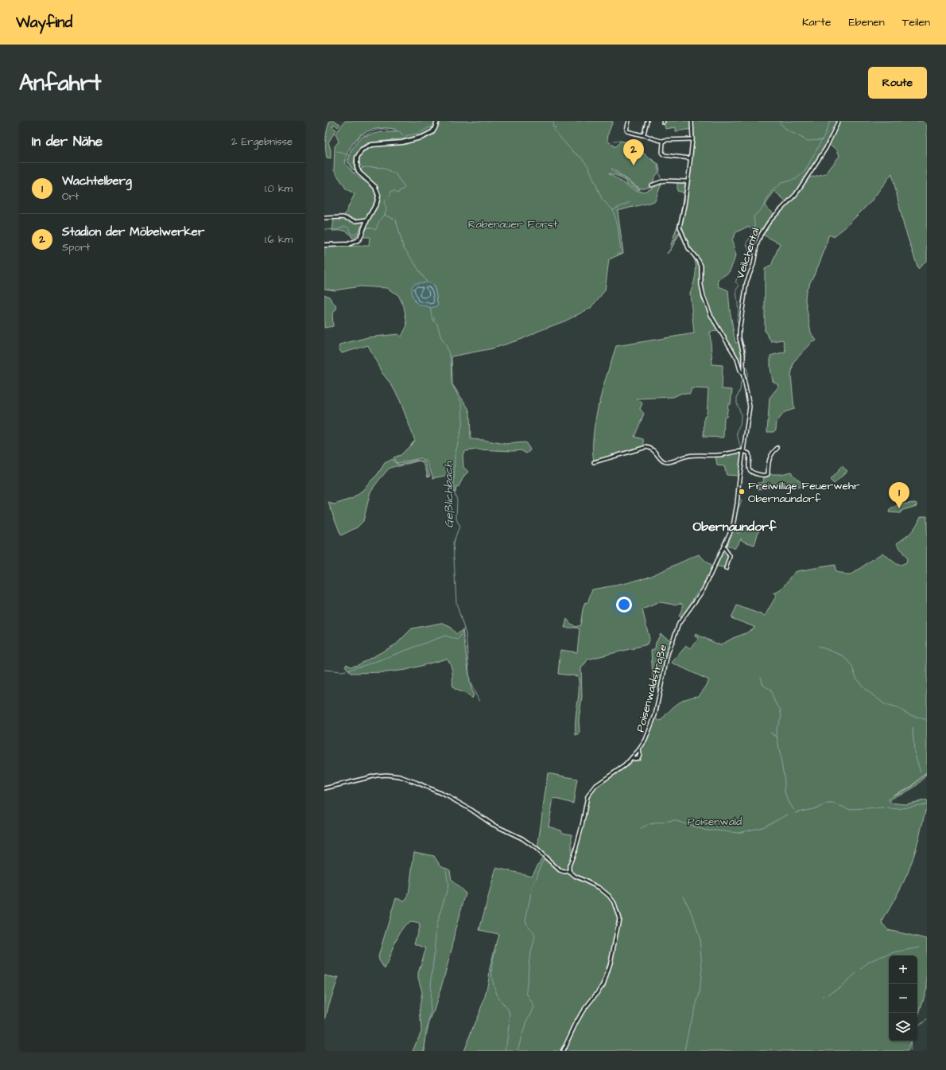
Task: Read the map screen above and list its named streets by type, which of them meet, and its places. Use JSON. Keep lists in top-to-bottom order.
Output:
{
  "streets": {
    "street": ["Veilchental", "Poisenwaldstraße"]
  },
  "crossings": [
    ["Veilchental", "Poisenwaldstraße"]
  ],
  "districts": ["Obernaundorf"],
  "water": ["Geßlichbach"],
  "parks": ["Rabenauer Forst", "Poisenwald"],
  "places": ["Freiwillige Feuerwehr Obernaundorf"],
  "page": {
    "header": "Wayfind",
    "nav": ["Karte", "Ebenen", "Teilen"],
    "buttons": "Route",
    "title": "Anfahrt",
    "heading": ["In der Nähe", "2 Ergebnisse"],
    "pins": ["2", "1"],
    "list": [
      {
        "mark": "1",
        "name": "Wachtelberg",
        "note": "Ort",
        "value": "1.0 km"
      },
      {
        "mark": "2",
        "name": "Stadion der Möbelwerker",
        "note": "Sport",
        "value": "1.6 km"
      }
    ],
    "map_buttons": ["+", "−"]
  }
}
